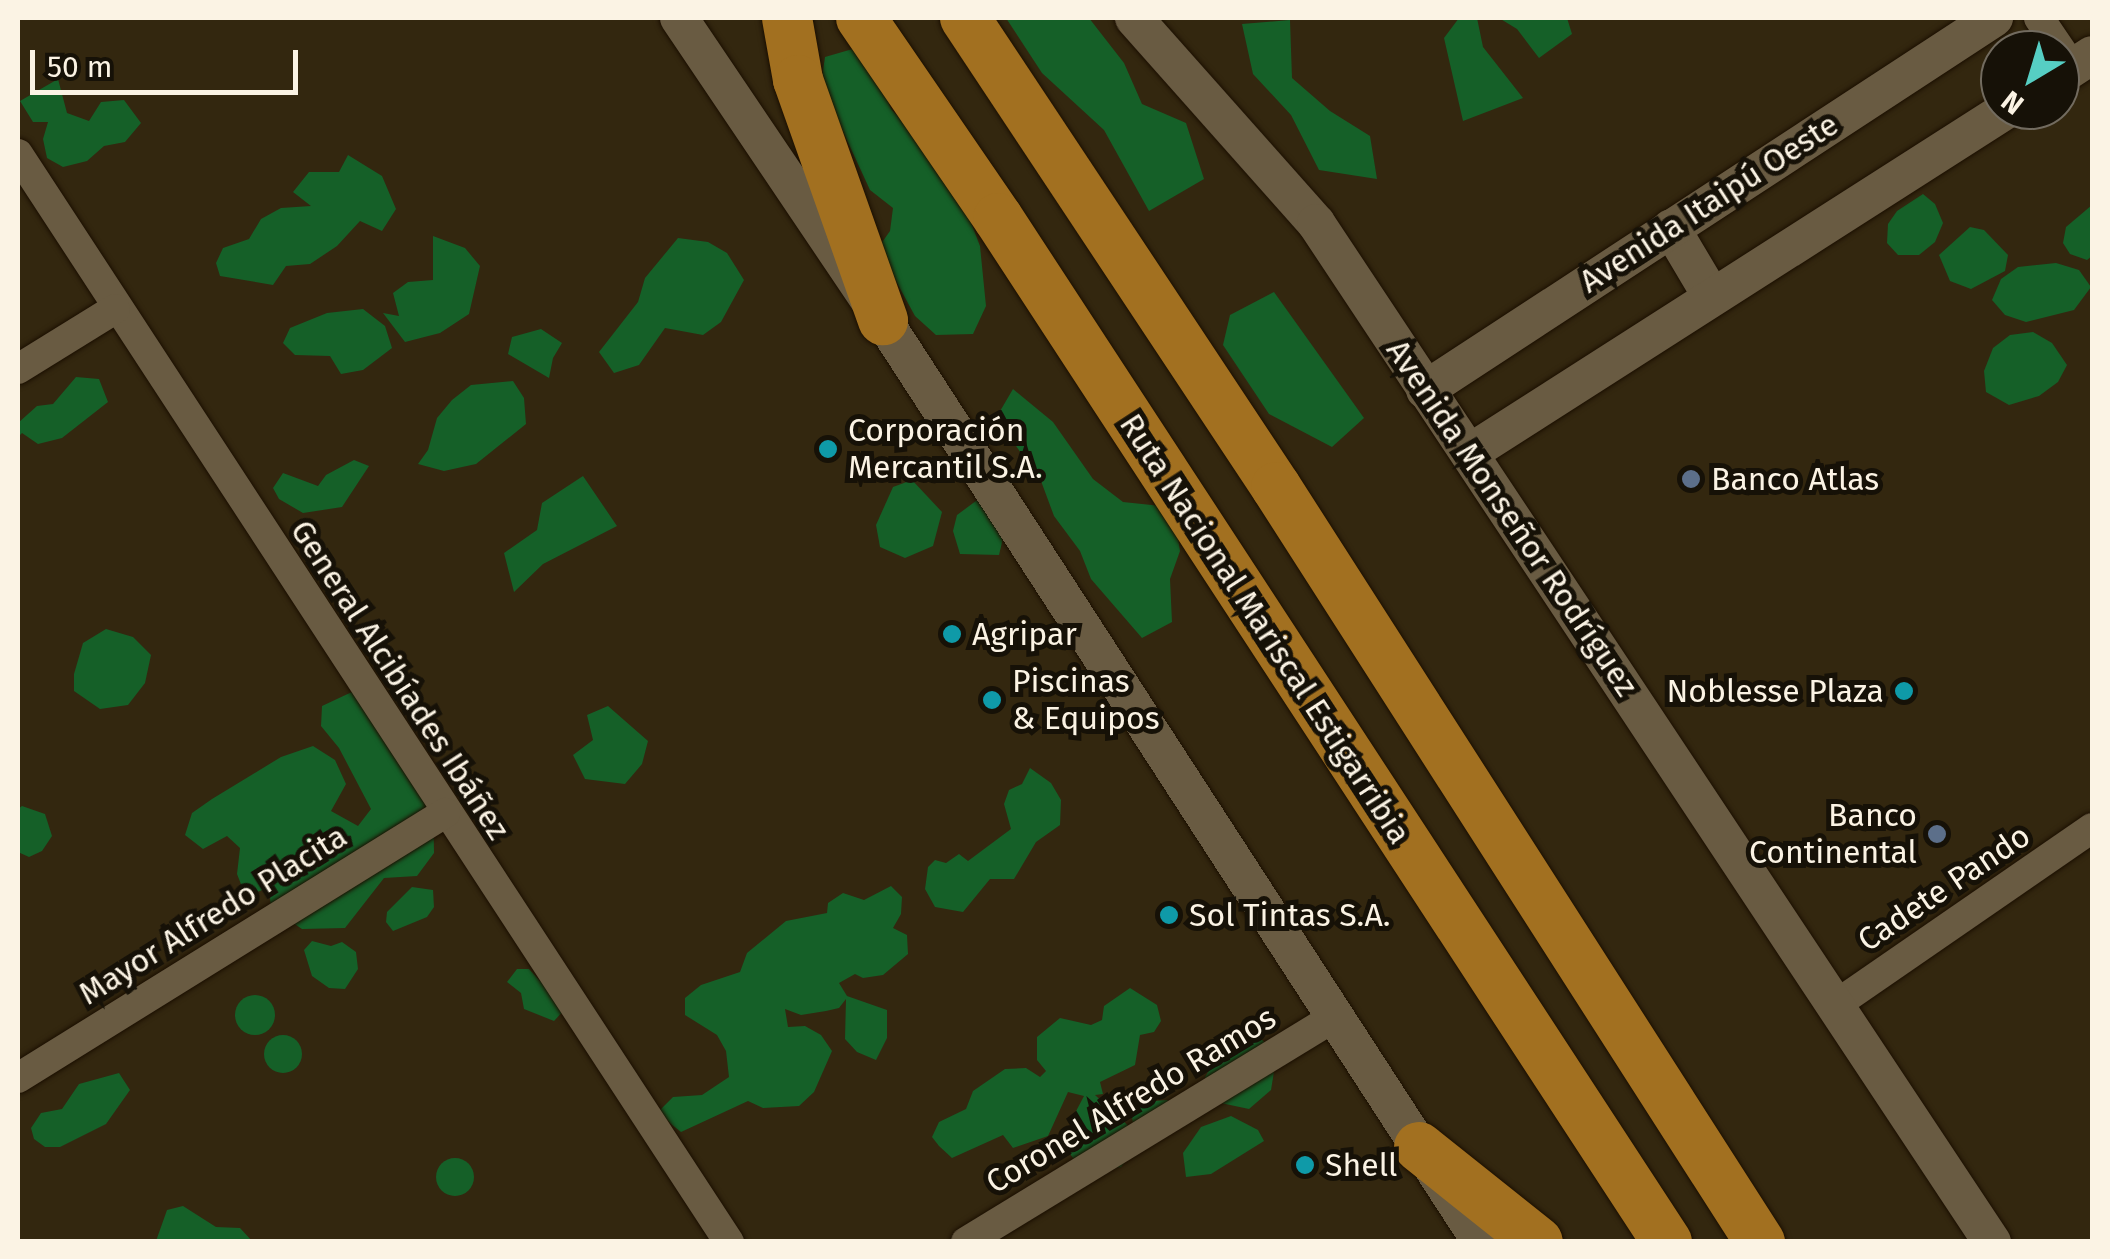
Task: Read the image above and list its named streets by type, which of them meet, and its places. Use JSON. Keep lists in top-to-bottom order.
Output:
{
  "streets": {
    "highway": ["Ruta Nacional Mariscal Estigarribia"],
    "street": [
      "Avenida Itaipú Oeste",
      "Avenida Monseñor Rodríguez",
      "General Alcibíades Ibáñez",
      "Cadete Pando",
      "Mayor Alfredo Placita",
      "Coronel Alfredo Ramos"
    ]
  },
  "crossings": [
    ["Avenida Itaipú Oeste", "Avenida Monseñor Rodríguez"],
    ["Avenida Monseñor Rodríguez", "Cadete Pando"],
    ["General Alcibíades Ibáñez", "Mayor Alfredo Placita"]
  ],
  "places": [
    "Corporación Mercantil S.A.",
    "Banco Atlas",
    "Agripar",
    "Noblesse Plaza",
    "Piscinas & Equipos",
    "Banco Continental",
    "Sol Tintas S.A.",
    "Shell"
  ],
  "scale_bar": "50 m",
  "north": "bottom left"
}
